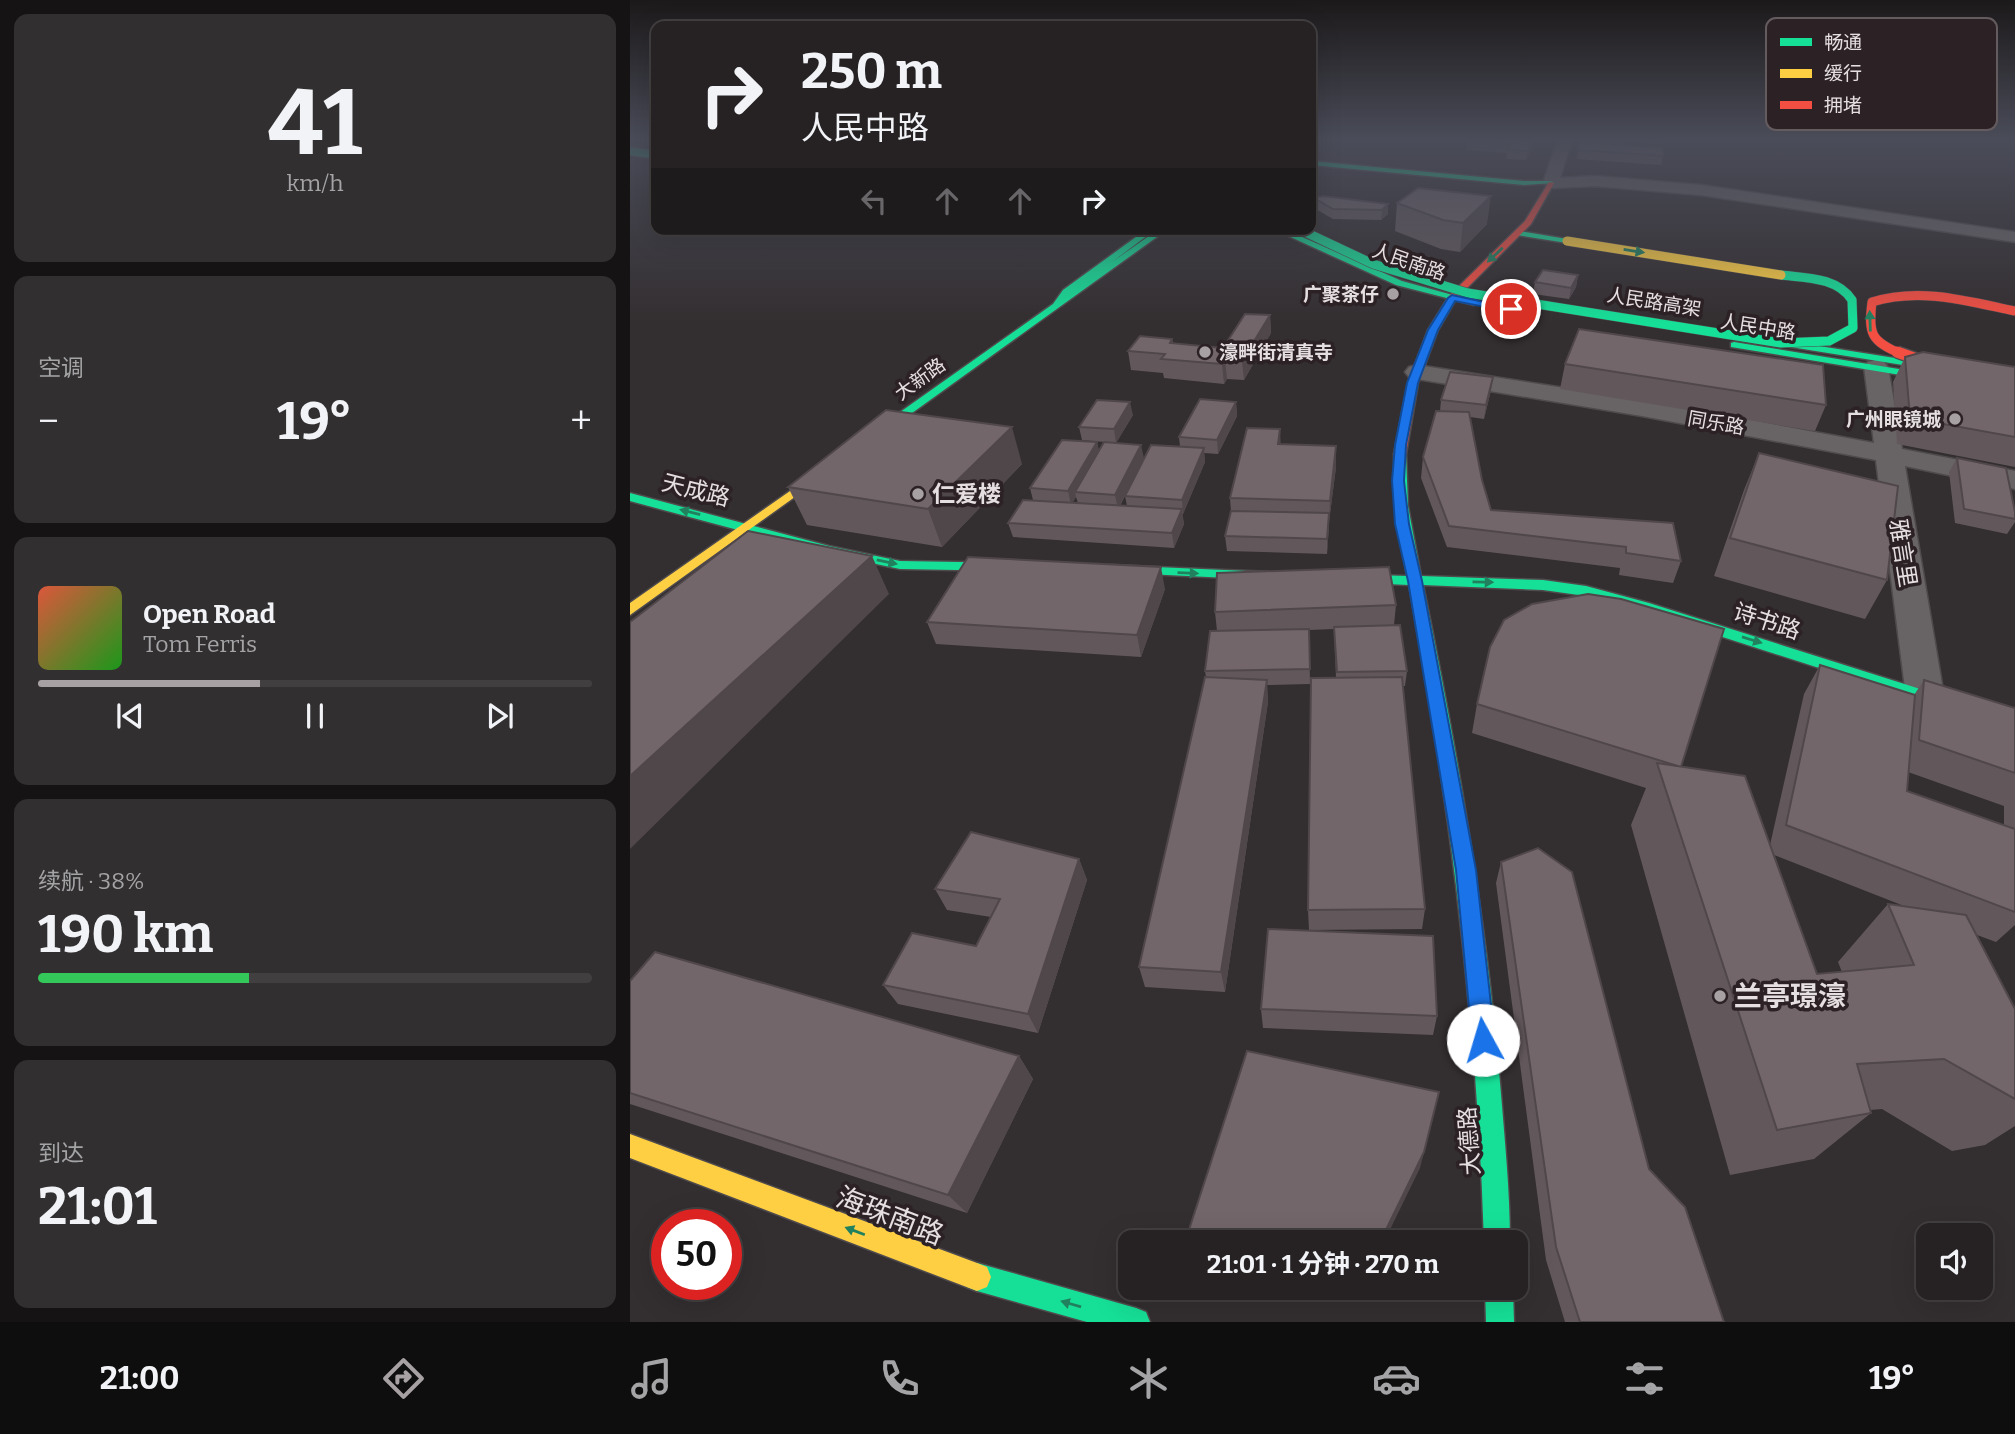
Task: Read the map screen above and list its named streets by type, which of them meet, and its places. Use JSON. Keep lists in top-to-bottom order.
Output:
{
  "streets": {
    "main road": [
      "人民南路",
      "人民路高架",
      "人民中路",
      "大新路",
      "天成路",
      "诗书路",
      "大德路",
      "海珠南路"
    ],
    "street": ["同乐路", "雅言里"]
  },
  "crossings": [
    ["人民南路", "人民中路"],
    ["人民南路", "大德路"],
    ["人民中路", "雅言里"],
    ["人民中路", "大德路"],
    ["大新路", "天成路"],
    ["同乐路", "雅言里"],
    ["同乐路", "大德路"],
    ["雅言里", "诗书路"],
    ["诗书路", "大德路"]
  ],
  "one_way": ["诗书路", "海珠南路"],
  "places": [
    "广聚茶仔",
    "濠畔街清真寺",
    "广州眼镜城",
    "仁爱楼",
    "兰亭璟濠"
  ],
  "legend": ["畅通", "缓行", "拥堵"],
  "page": {
    "tile": [
      ["41", "km/h"],
      "空调",
      ["续航 · 38%", "190 km"],
      ["到达", "21:01"]
    ],
    "turn": ["250 m", "人民中路"],
    "heat": ["−", "19°", "+"],
    "song": ["Open Road", "Tom Ferris"],
    "limit": "50",
    "trip": "21:01 · 1 分钟 · 270 m",
    "tabs": ["21:00", "19°"]
  }
}
